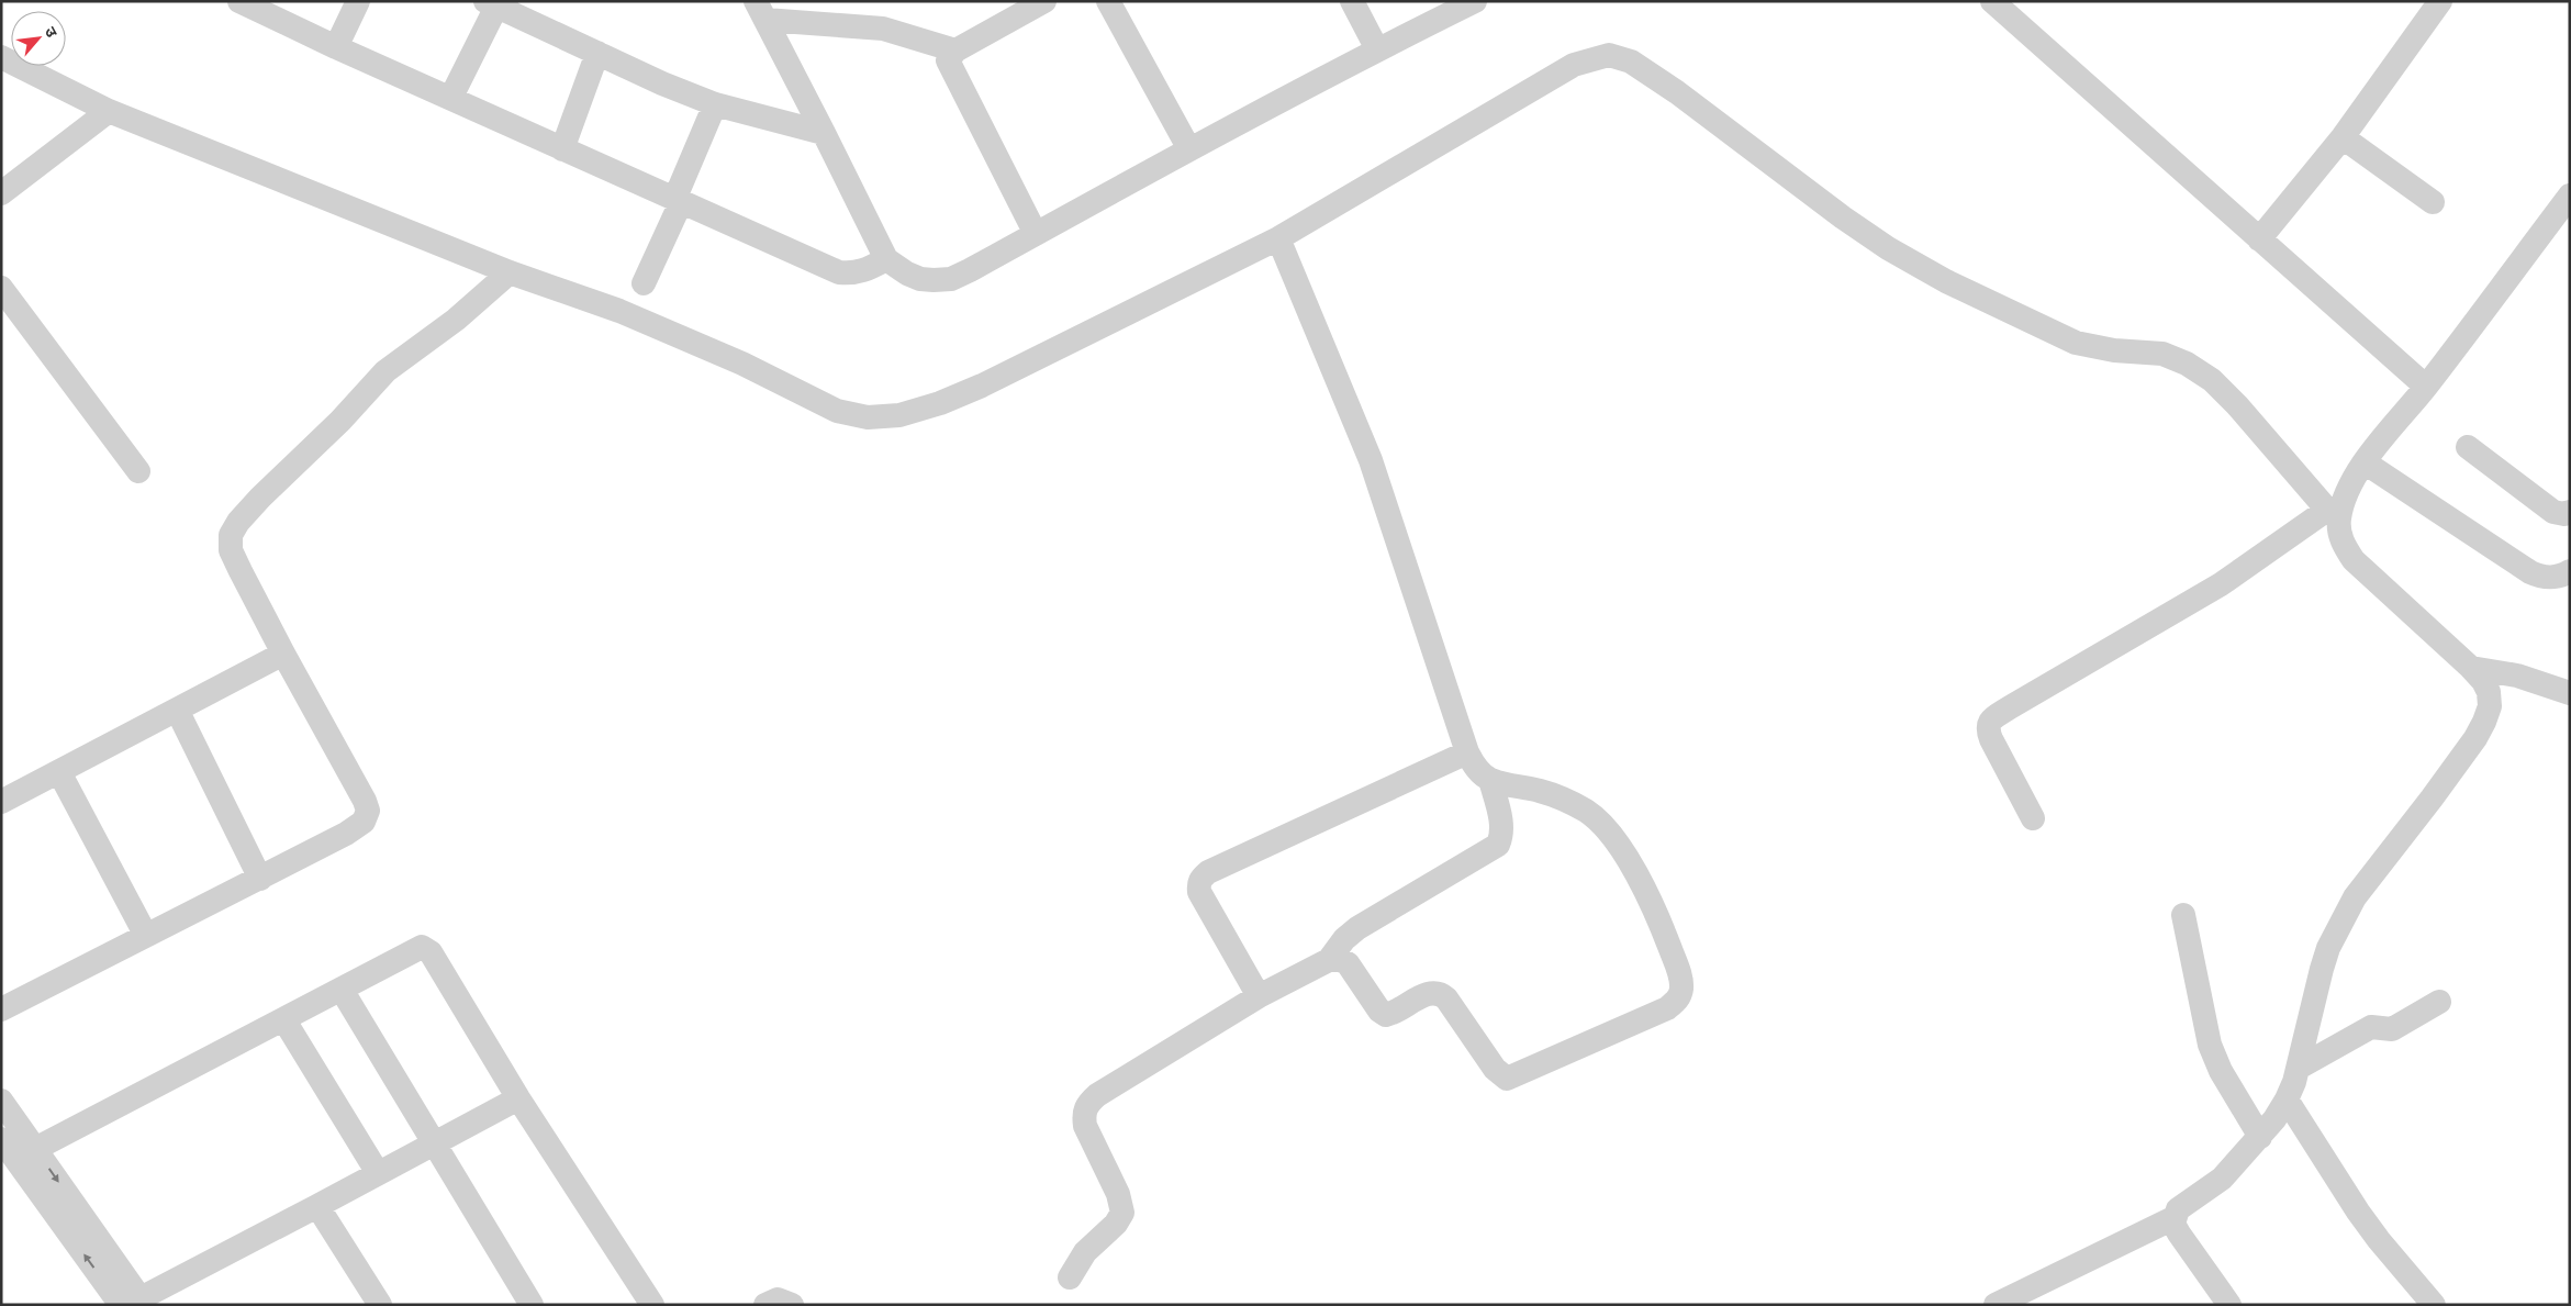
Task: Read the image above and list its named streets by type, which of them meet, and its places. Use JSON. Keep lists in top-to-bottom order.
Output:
{
  "north": "top right"
}
